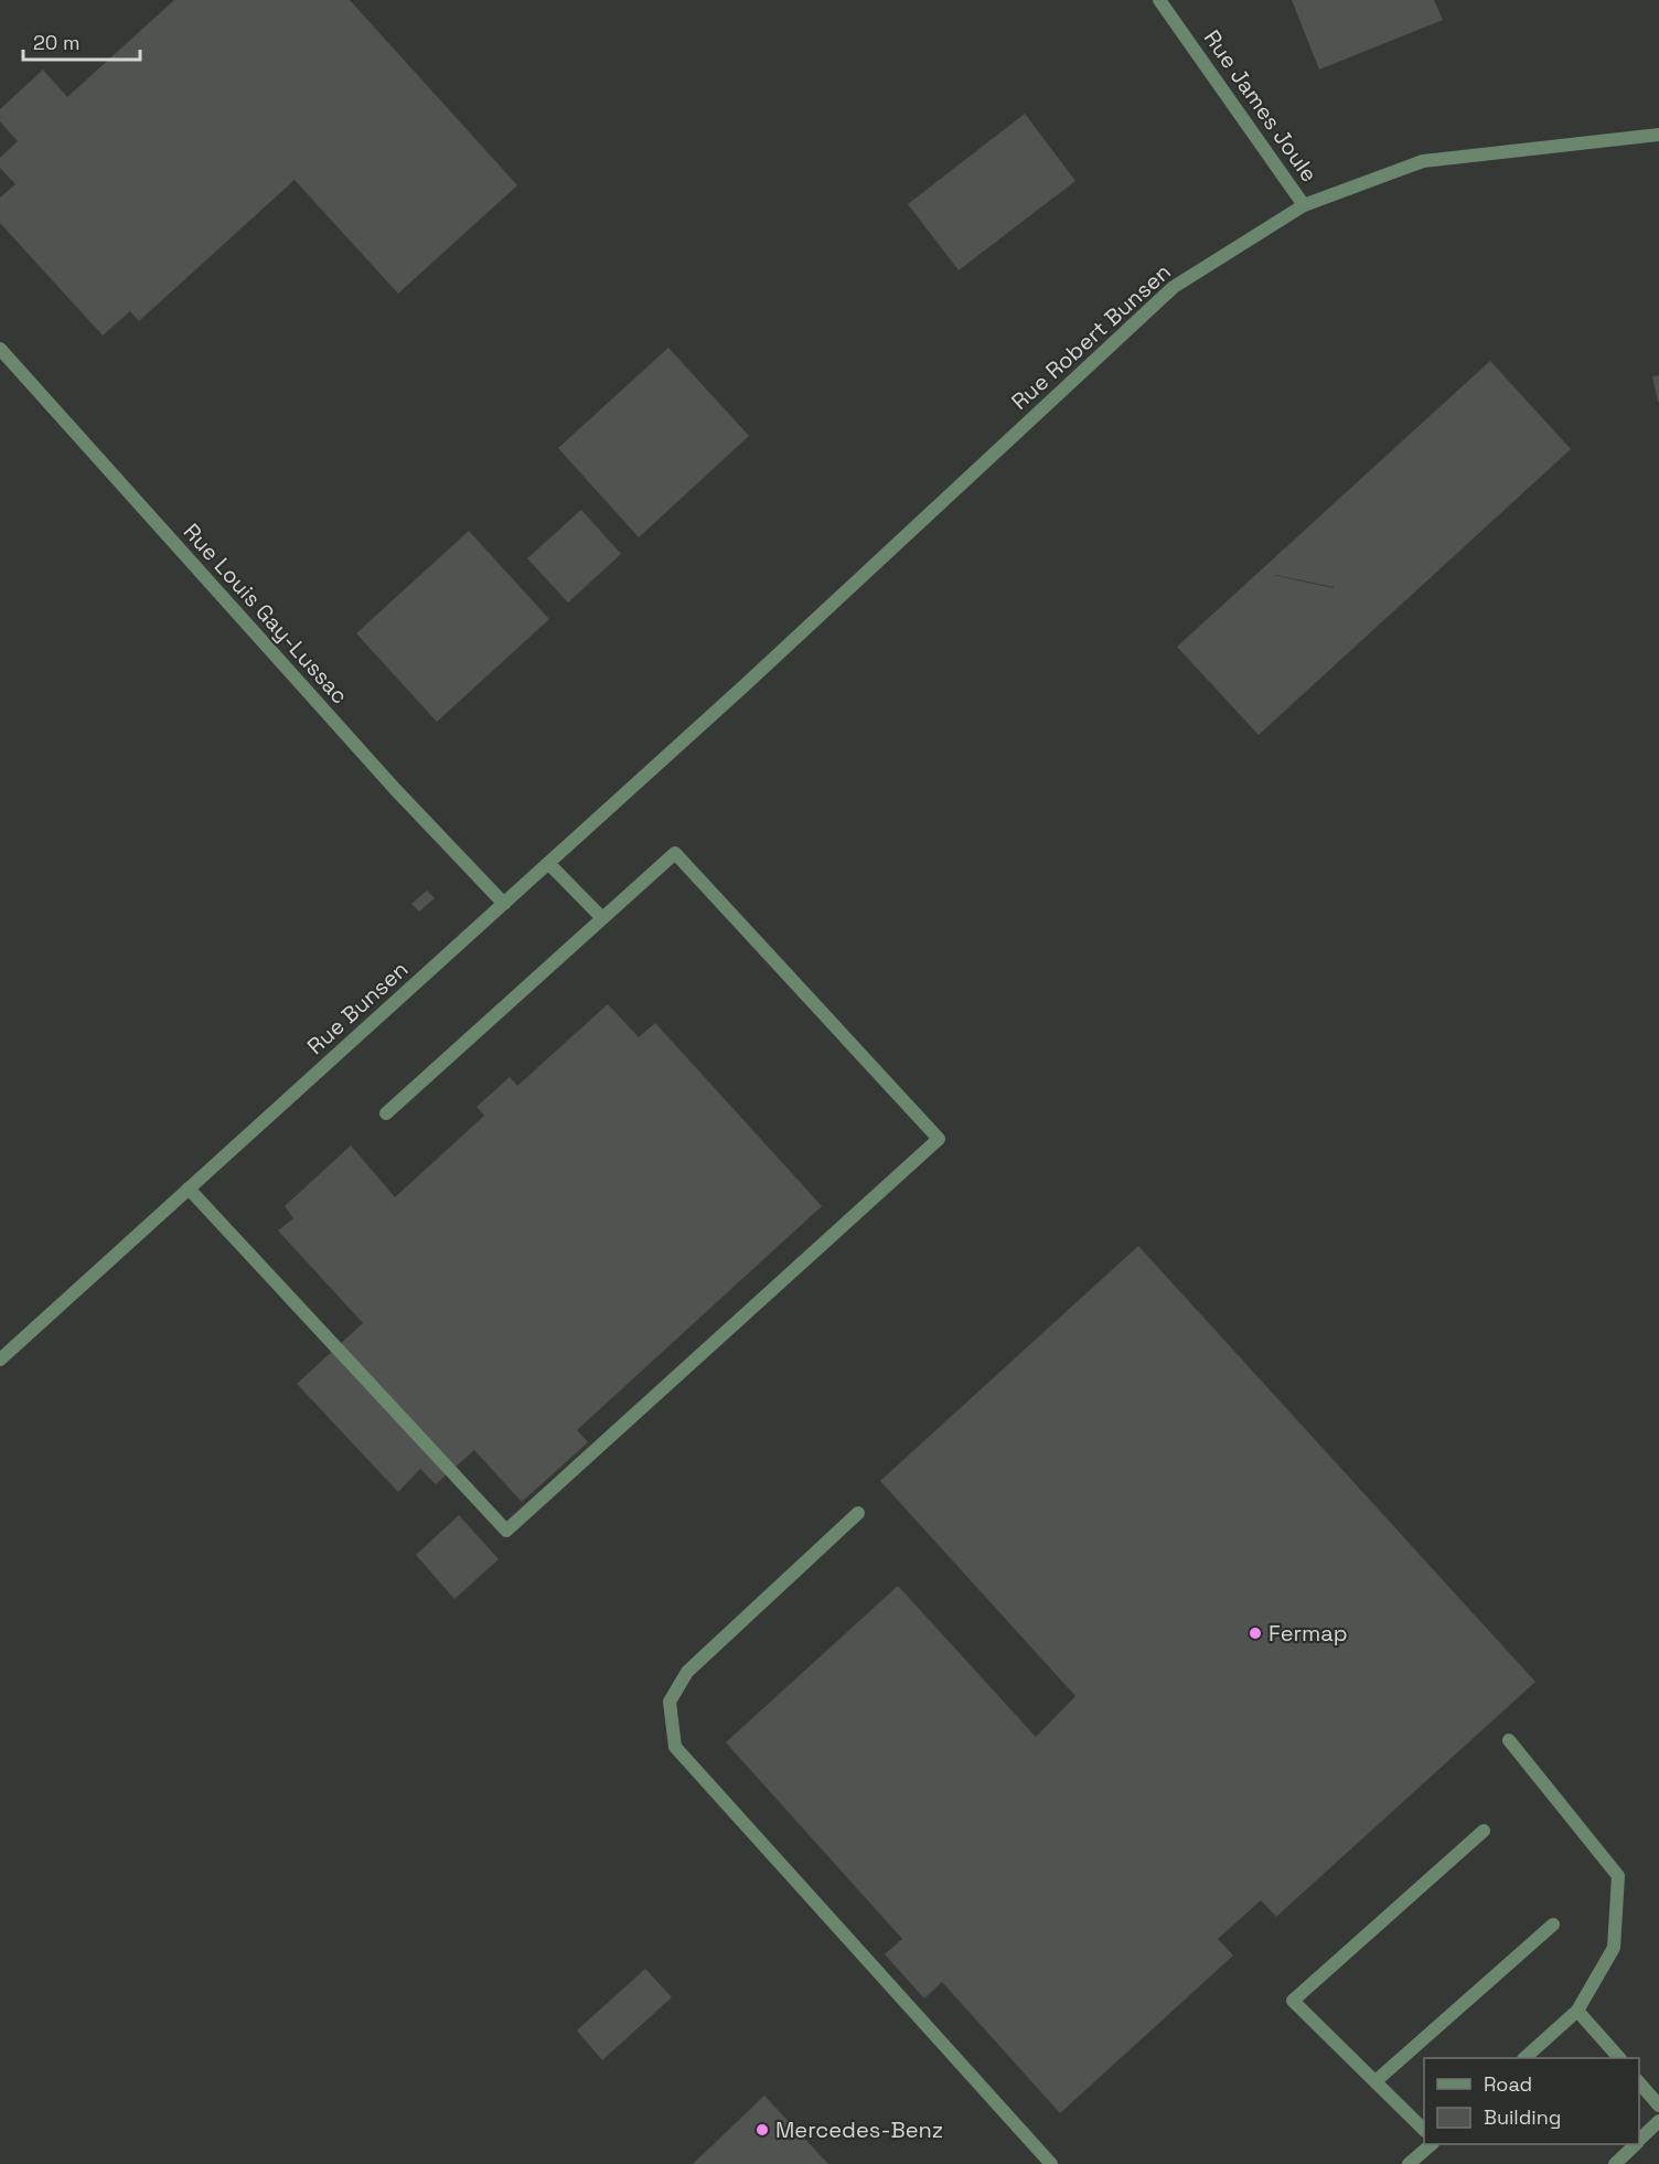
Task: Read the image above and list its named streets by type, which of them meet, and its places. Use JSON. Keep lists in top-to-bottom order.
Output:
{
  "streets": {
    "street": [
      "Rue James Joule",
      "Rue Robert Bunsen",
      "Rue Louis Gay-Lussac",
      "Rue Bunsen"
    ]
  },
  "crossings": [
    ["Rue James Joule", "Rue Robert Bunsen"],
    ["Rue Robert Bunsen", "Rue Bunsen"],
    ["Rue Louis Gay-Lussac", "Rue Bunsen"]
  ],
  "places": ["Fermap", "Mercedes-Benz"],
  "legend": ["Road", "Building"],
  "scale_bar": "20 m"
}
